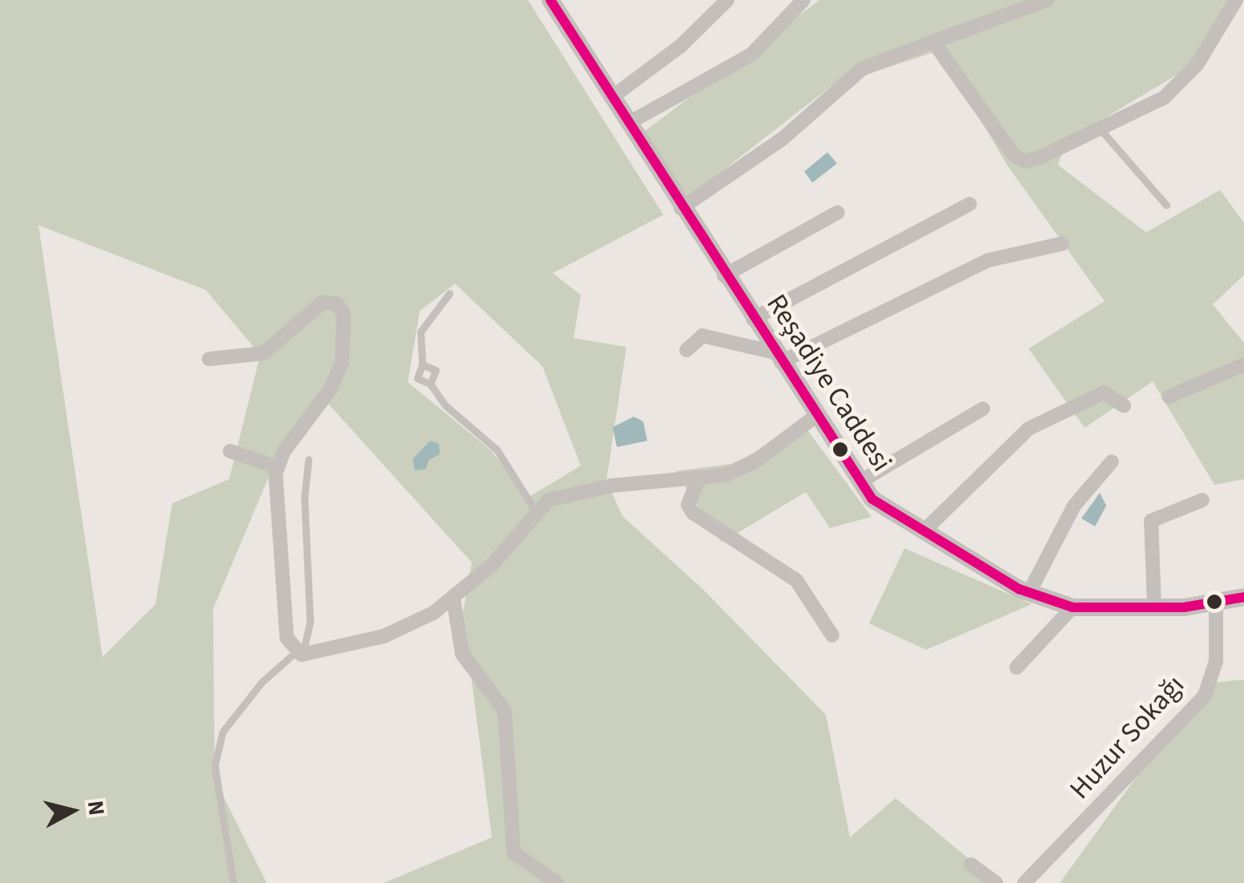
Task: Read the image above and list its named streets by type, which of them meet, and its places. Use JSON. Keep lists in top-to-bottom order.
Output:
{
  "streets": {
    "street": ["Reşadiye Caddesi", "Huzur Sokağı"]
  },
  "crossings": [
    ["Reşadiye Caddesi", "Huzur Sokağı"]
  ],
  "north": "right"
}
